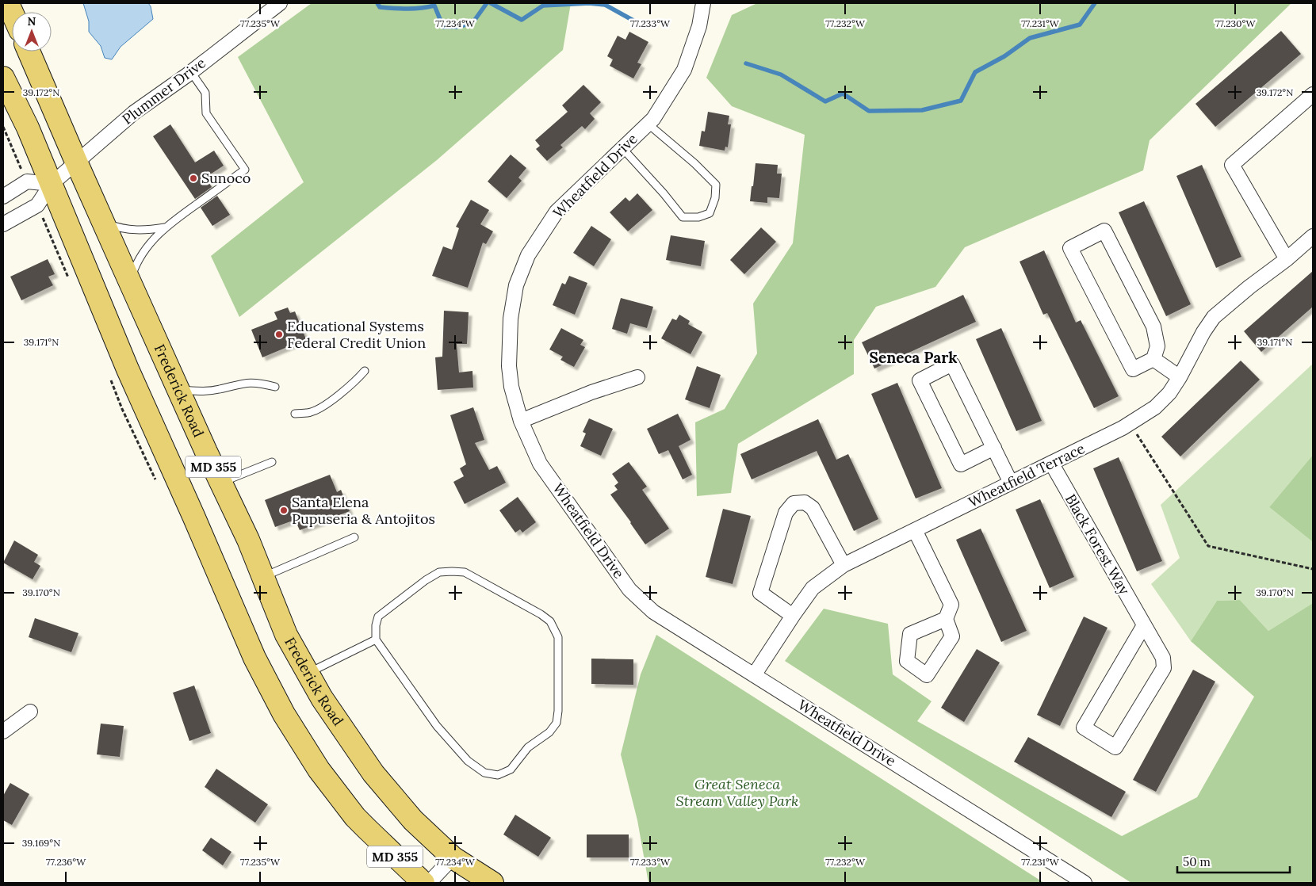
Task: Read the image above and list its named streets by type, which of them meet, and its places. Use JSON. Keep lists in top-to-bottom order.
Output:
{
  "streets": {
    "main road": ["Frederick Road", "MD 355"],
    "street": [
      "Plummer Drive",
      "Wheatfield Drive",
      "Wheatfield Terrace",
      "Black Forest Way"
    ]
  },
  "crossings": [
    ["Plummer Drive", "Frederick Road"],
    ["Plummer Drive", "MD 355"],
    ["Wheatfield Drive", "Wheatfield Terrace"],
    ["Wheatfield Terrace", "Black Forest Way"]
  ],
  "districts": ["Seneca Park"],
  "parks": ["Great Seneca Stream Valley Park"],
  "places": ["Sunoco", "Educational Systems Federal Credit Union", "Santa Elena Pupuseria & Antojitos"],
  "scale_bar": "50 m",
  "north": "top",
  "coordinates": [
    "77.235°W",
    "77.234°W",
    "77.233°W",
    "77.232°W",
    "77.231°W",
    "77.230°W",
    "39.172°N",
    "39.171°N",
    "39.170°N",
    "39.169°N",
    "77.236°W"
  ]
}
